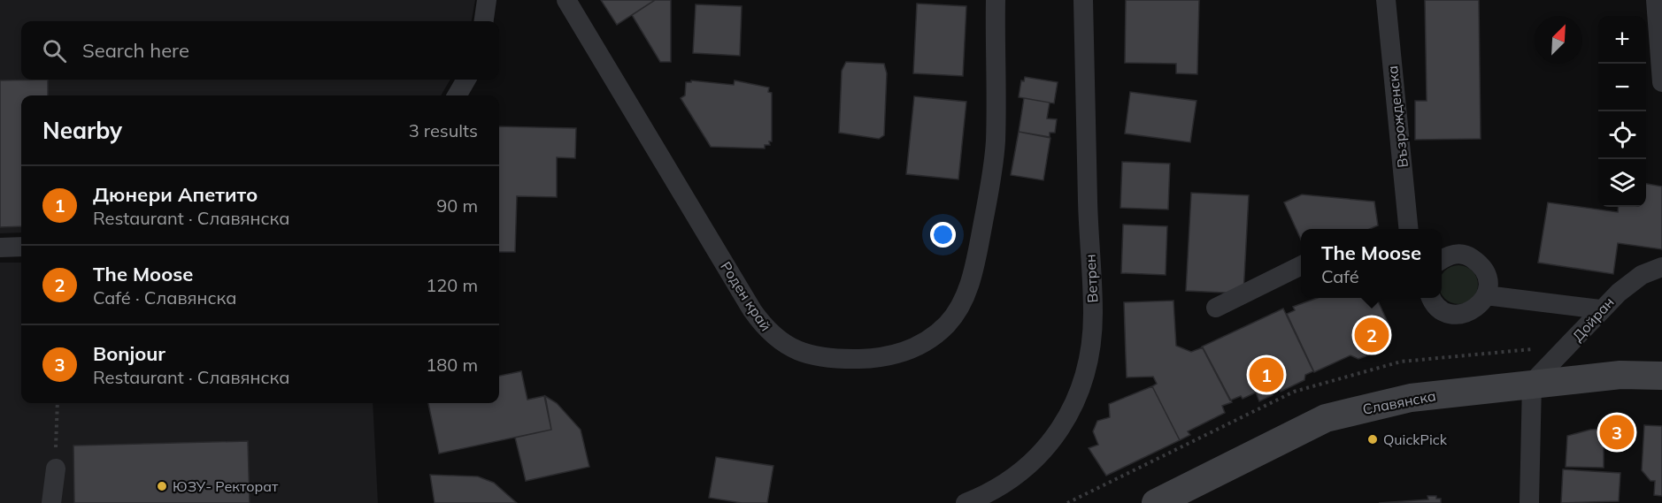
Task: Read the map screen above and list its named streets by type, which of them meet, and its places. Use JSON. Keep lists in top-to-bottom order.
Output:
{
  "streets": {
    "street": [
      "Възрожденска",
      "Ветрен",
      "Роден край",
      "Дойран",
      "Славянска"
    ]
  },
  "crossings": [
    ["Дойран", "Славянска"]
  ],
  "places": ["QuickPick", "ЮЗУ- Ректорат"],
  "north": "top right",
  "page": {
    "map_buttons": ["+", "−"],
    "search": "Search here",
    "heading": ["Nearby", "3 results"],
    "list": [
      {
        "mark": "1",
        "name": "Дюнери Апетито",
        "note": "Restaurant · Славянска",
        "value": "90 m"
      },
      {
        "mark": "2",
        "name": "The Moose",
        "note": "Café · Славянска",
        "value": "120 m"
      },
      {
        "mark": "3",
        "name": "Bonjour",
        "note": "Restaurant · Славянска",
        "value": "180 m"
      }
    ],
    "popup": ["The Moose", "Café"],
    "pins": ["2", "1", "3"]
  }
}
